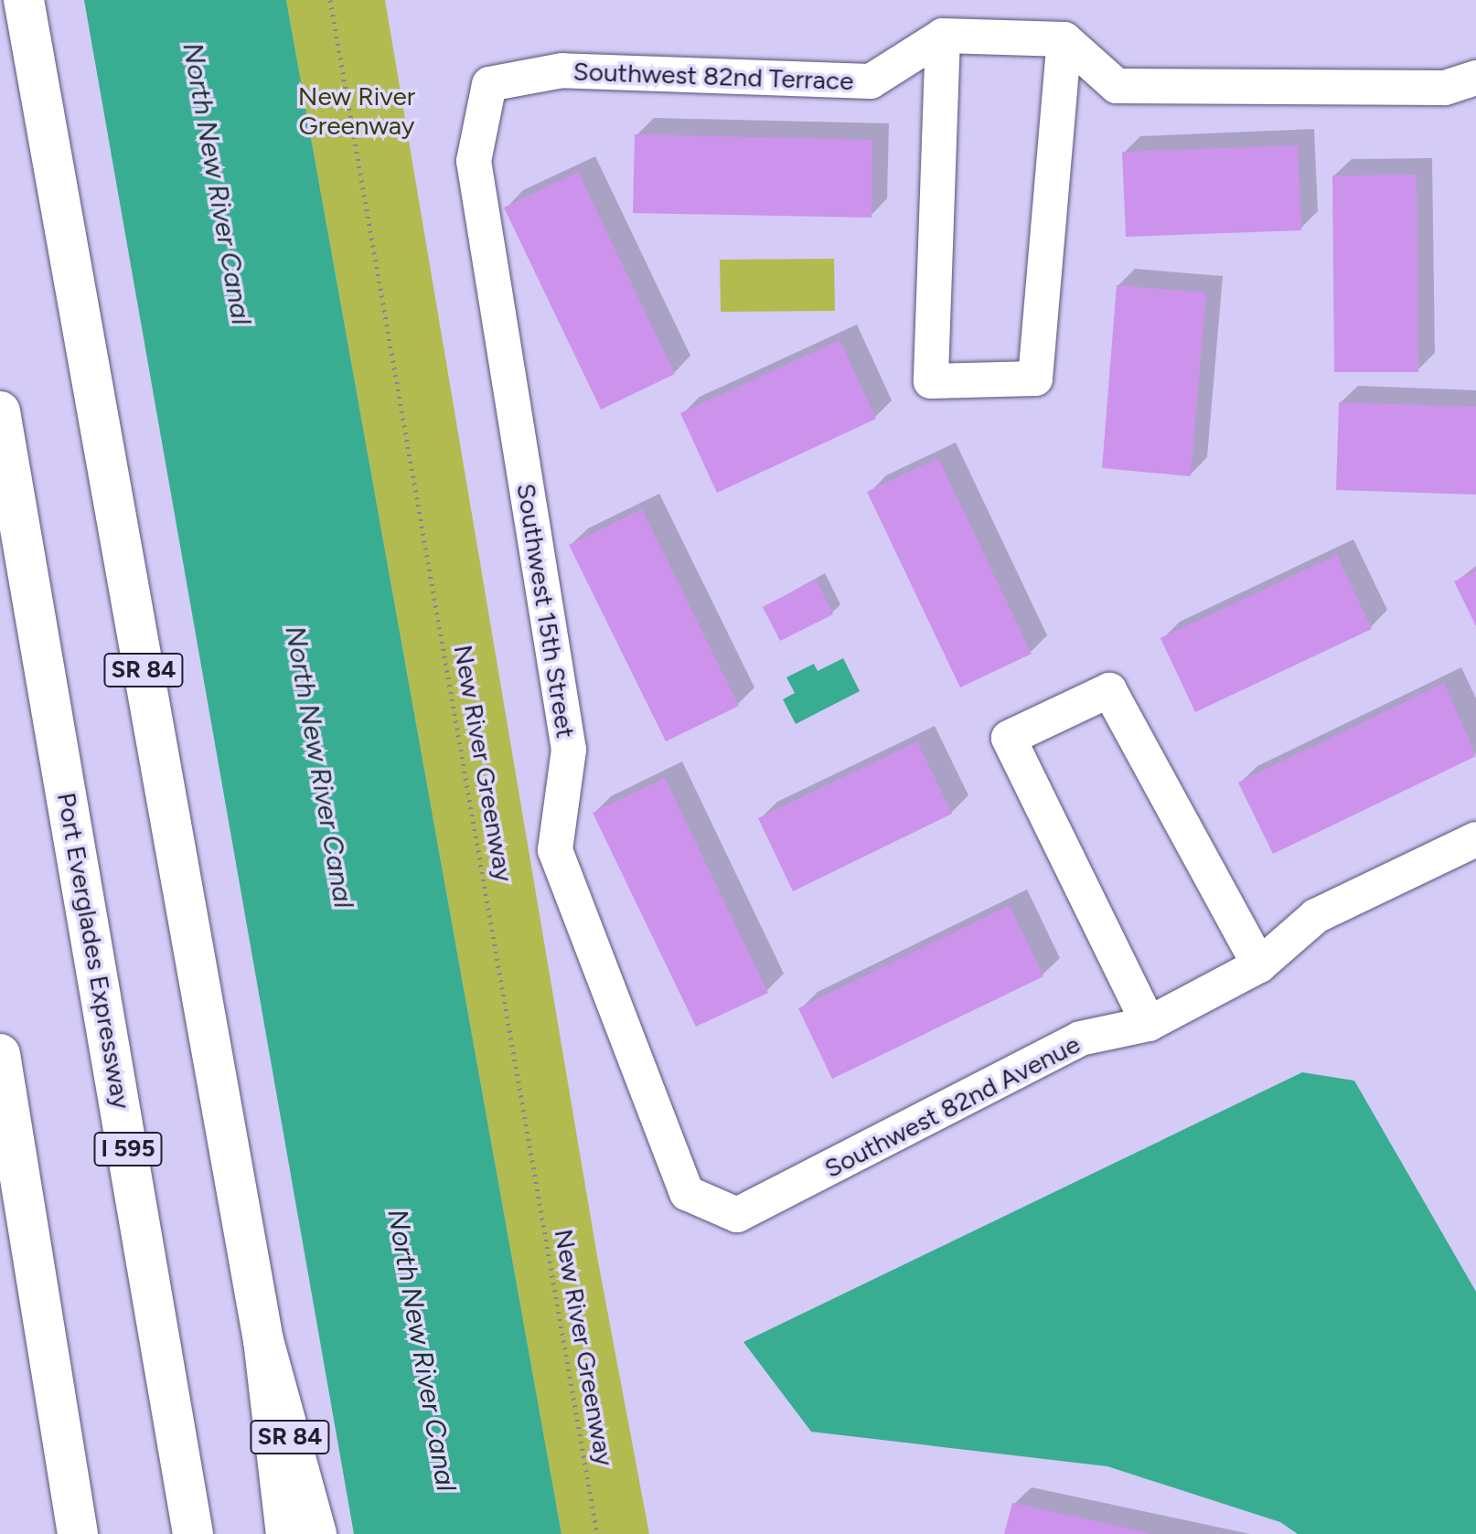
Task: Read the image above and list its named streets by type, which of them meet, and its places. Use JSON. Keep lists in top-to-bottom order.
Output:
{
  "streets": {
    "main road": ["SR 84", "Port Everglades Expressway", "I 595"],
    "street": ["Southwest 82nd Terrace", "Southwest 15th Street", "Southwest 82nd Avenue"],
    "path": ["New River Greenway"]
  },
  "crossings": [
    ["Southwest 82nd Terrace", "Southwest 15th Street"],
    ["Southwest 15th Street", "Southwest 82nd Avenue"]
  ],
  "water": ["North New River Canal"],
  "parks": ["New River Greenway"]
}
